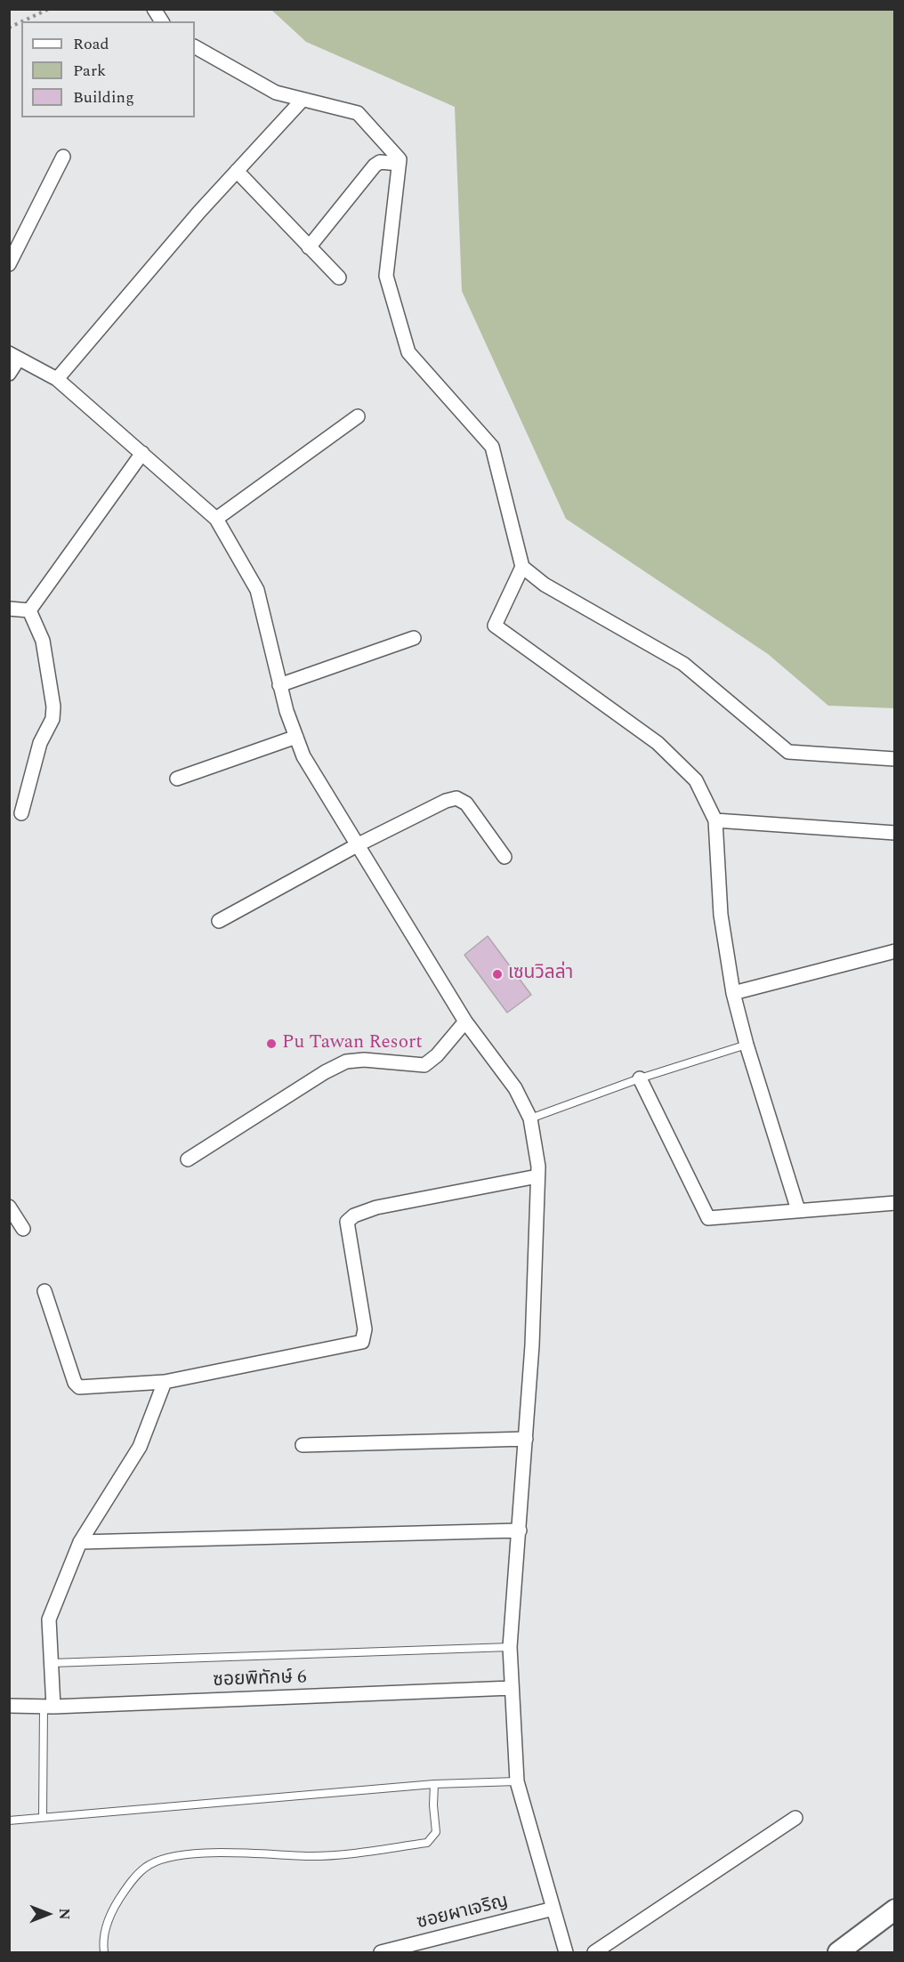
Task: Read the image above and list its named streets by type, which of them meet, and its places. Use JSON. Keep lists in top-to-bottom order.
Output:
{
  "streets": {
    "street": ["ซอยพิทักษ์ 6", "ซอยผาเจริญ"]
  },
  "places": ["เซนวิลล่า", "Pu Tawan Resort"],
  "legend": ["Road", "Park", "Building"],
  "north": "right"
}
